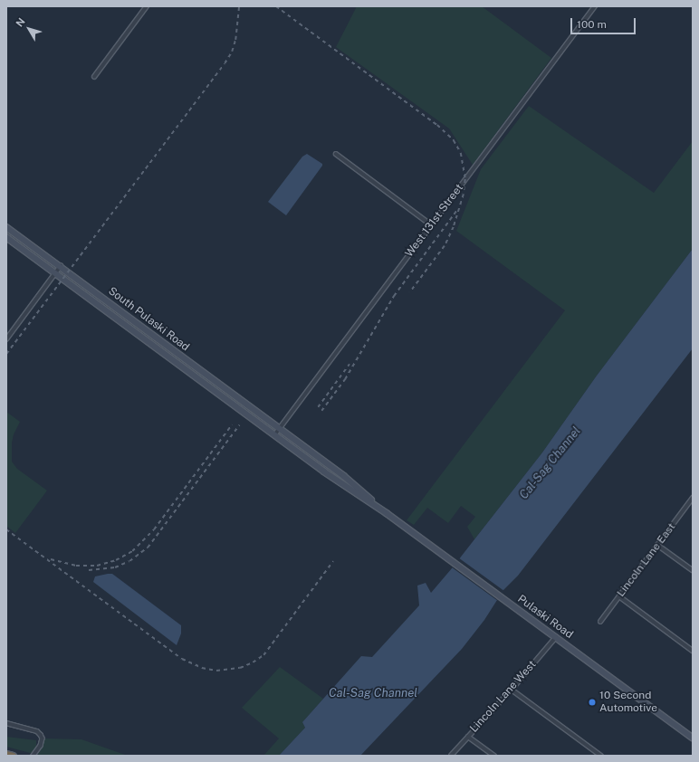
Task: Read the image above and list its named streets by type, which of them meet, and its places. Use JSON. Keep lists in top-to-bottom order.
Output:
{
  "streets": {
    "main road": ["South Pulaski Road", "Pulaski Road"],
    "street": ["West 131st Street", "Lincoln Lane East", "Lincoln Lane West"]
  },
  "crossings": [
    ["West 131st Street", "South Pulaski Road"],
    ["West 131st Street", "Pulaski Road"],
    ["South Pulaski Road", "Pulaski Road"],
    ["Pulaski Road", "Lincoln Lane West"]
  ],
  "water": ["Cal-Sag Channel"],
  "places": ["10 Second Automotive"],
  "scale_bar": "100 m",
  "north": "top left"
}
